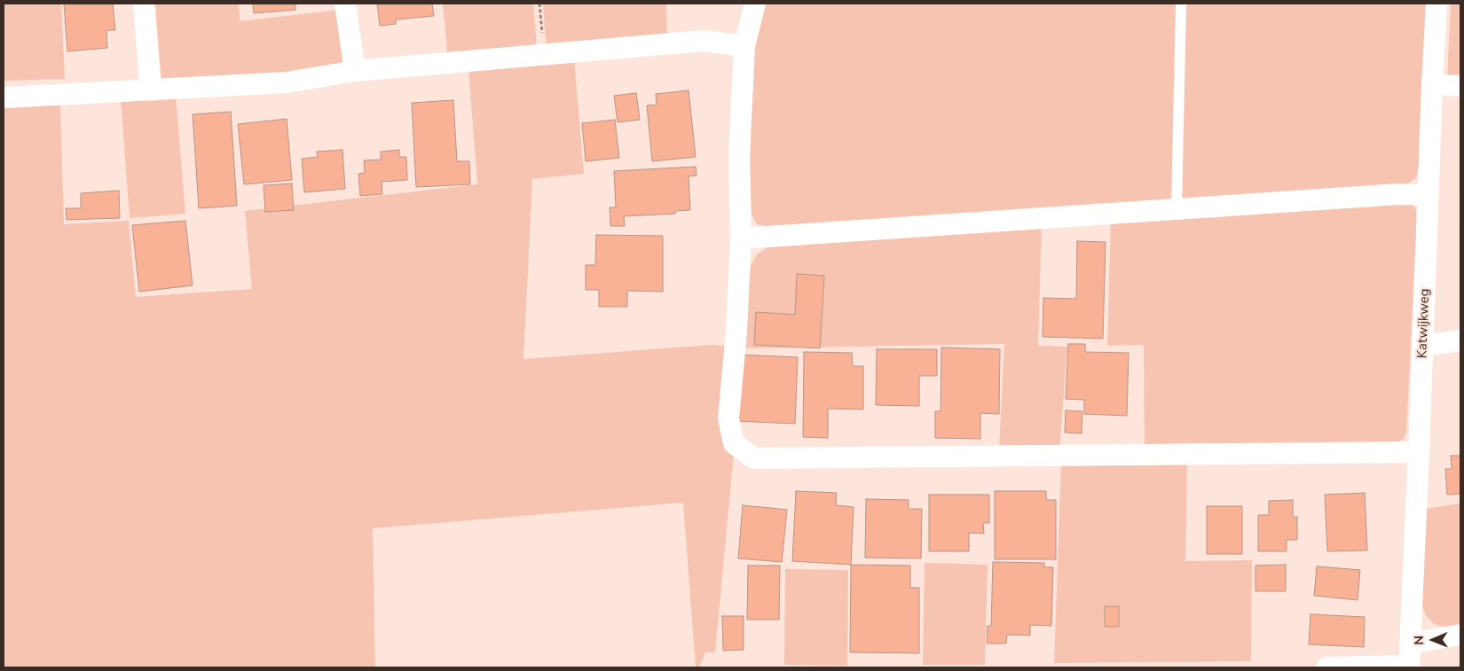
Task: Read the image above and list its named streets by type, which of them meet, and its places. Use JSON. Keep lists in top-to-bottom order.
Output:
{
  "streets": {
    "street": ["Katwijkweg"]
  },
  "north": "left"
}
